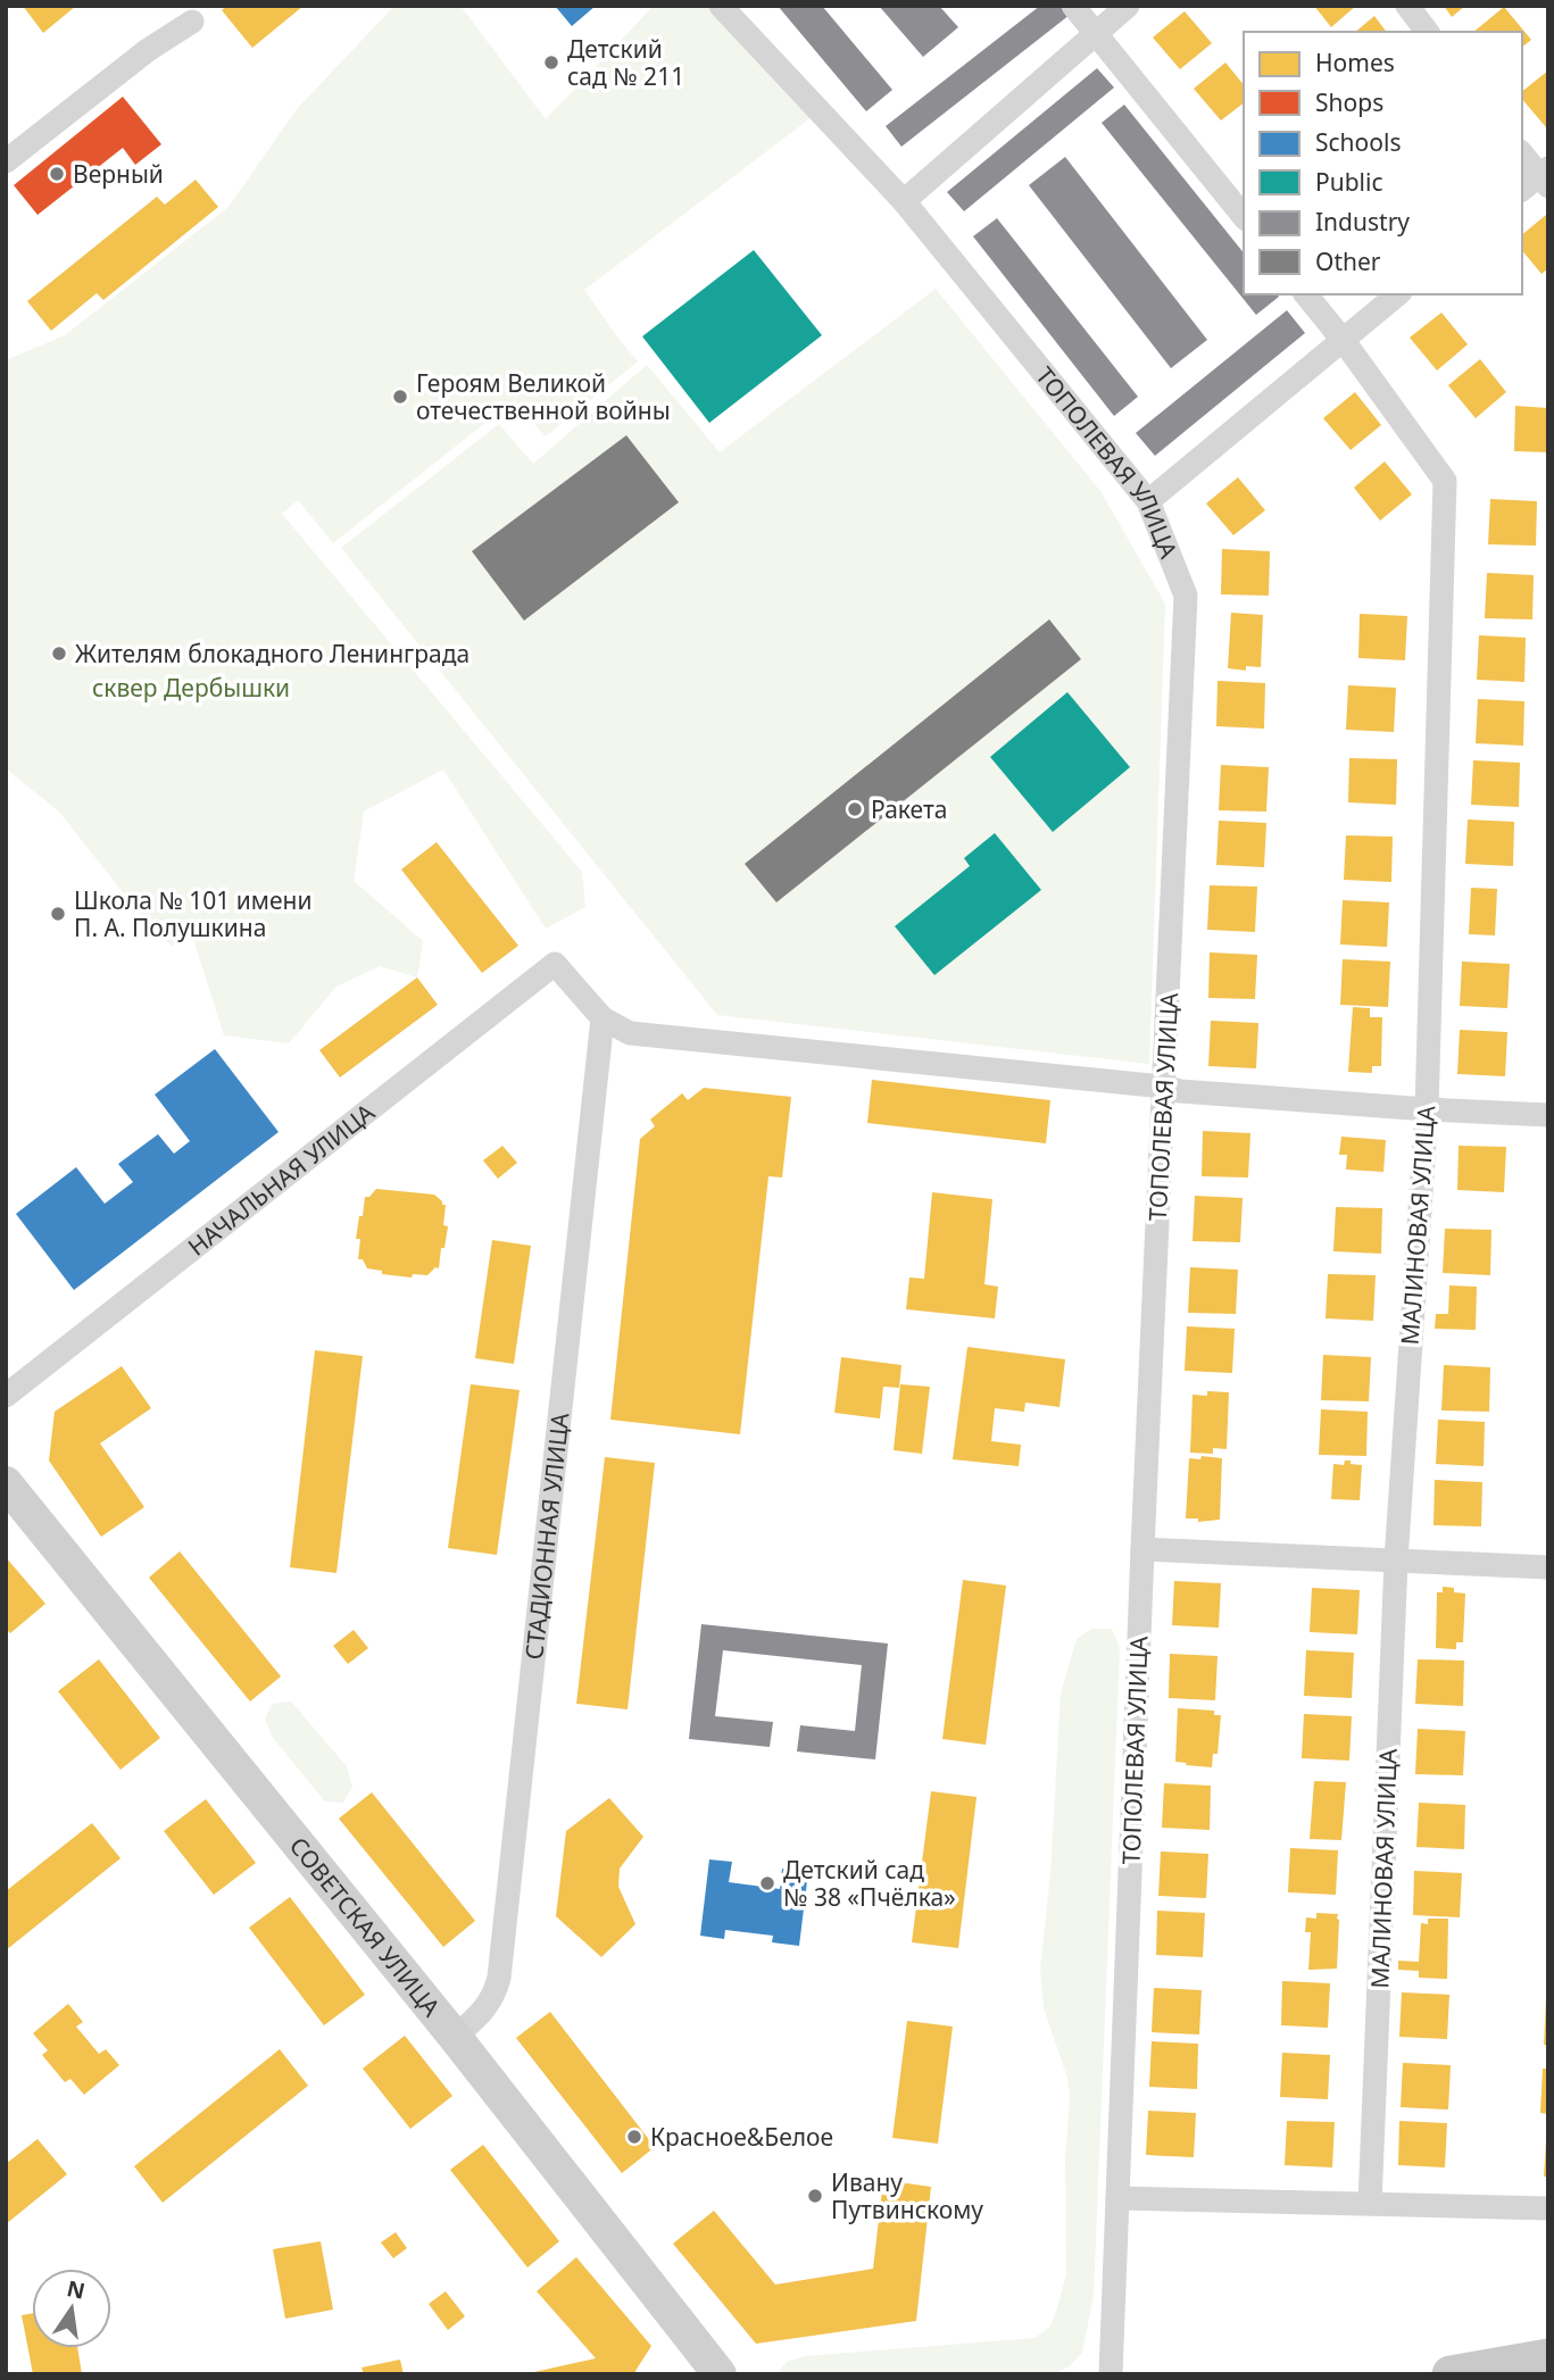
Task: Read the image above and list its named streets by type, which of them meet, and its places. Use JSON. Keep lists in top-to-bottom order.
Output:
{
  "streets": {
    "street": [
      "ТОПОЛЕВАЯ УЛИЦА",
      "НАЧАЛЬНАЯ УЛИЦА",
      "МАЛИНОВАЯ УЛИЦА",
      "СТАДИОННАЯ УЛИЦА",
      "СОВЕТСКАЯ УЛИЦА"
    ]
  },
  "crossings": [
    ["НАЧАЛЬНАЯ УЛИЦА", "СТАДИОННАЯ УЛИЦА"],
    ["СТАДИОННАЯ УЛИЦА", "СОВЕТСКАЯ УЛИЦА"]
  ],
  "parks": ["сквер Дербышки"],
  "places": [
    "Детский сад № 211",
    "Верный",
    "Героям Великой отечественной войны",
    "Жителям блокадного Ленинграда",
    "Ракета",
    "Школа № 101 имени П. А. Полушкина",
    "Детский сад № 38 «Пчёлка»",
    "Красное&Белое",
    "Ивану Путвинскому"
  ],
  "legend": [
    "Homes",
    "Shops",
    "Schools",
    "Public",
    "Industry",
    "Other"
  ],
  "north": "top"
}
